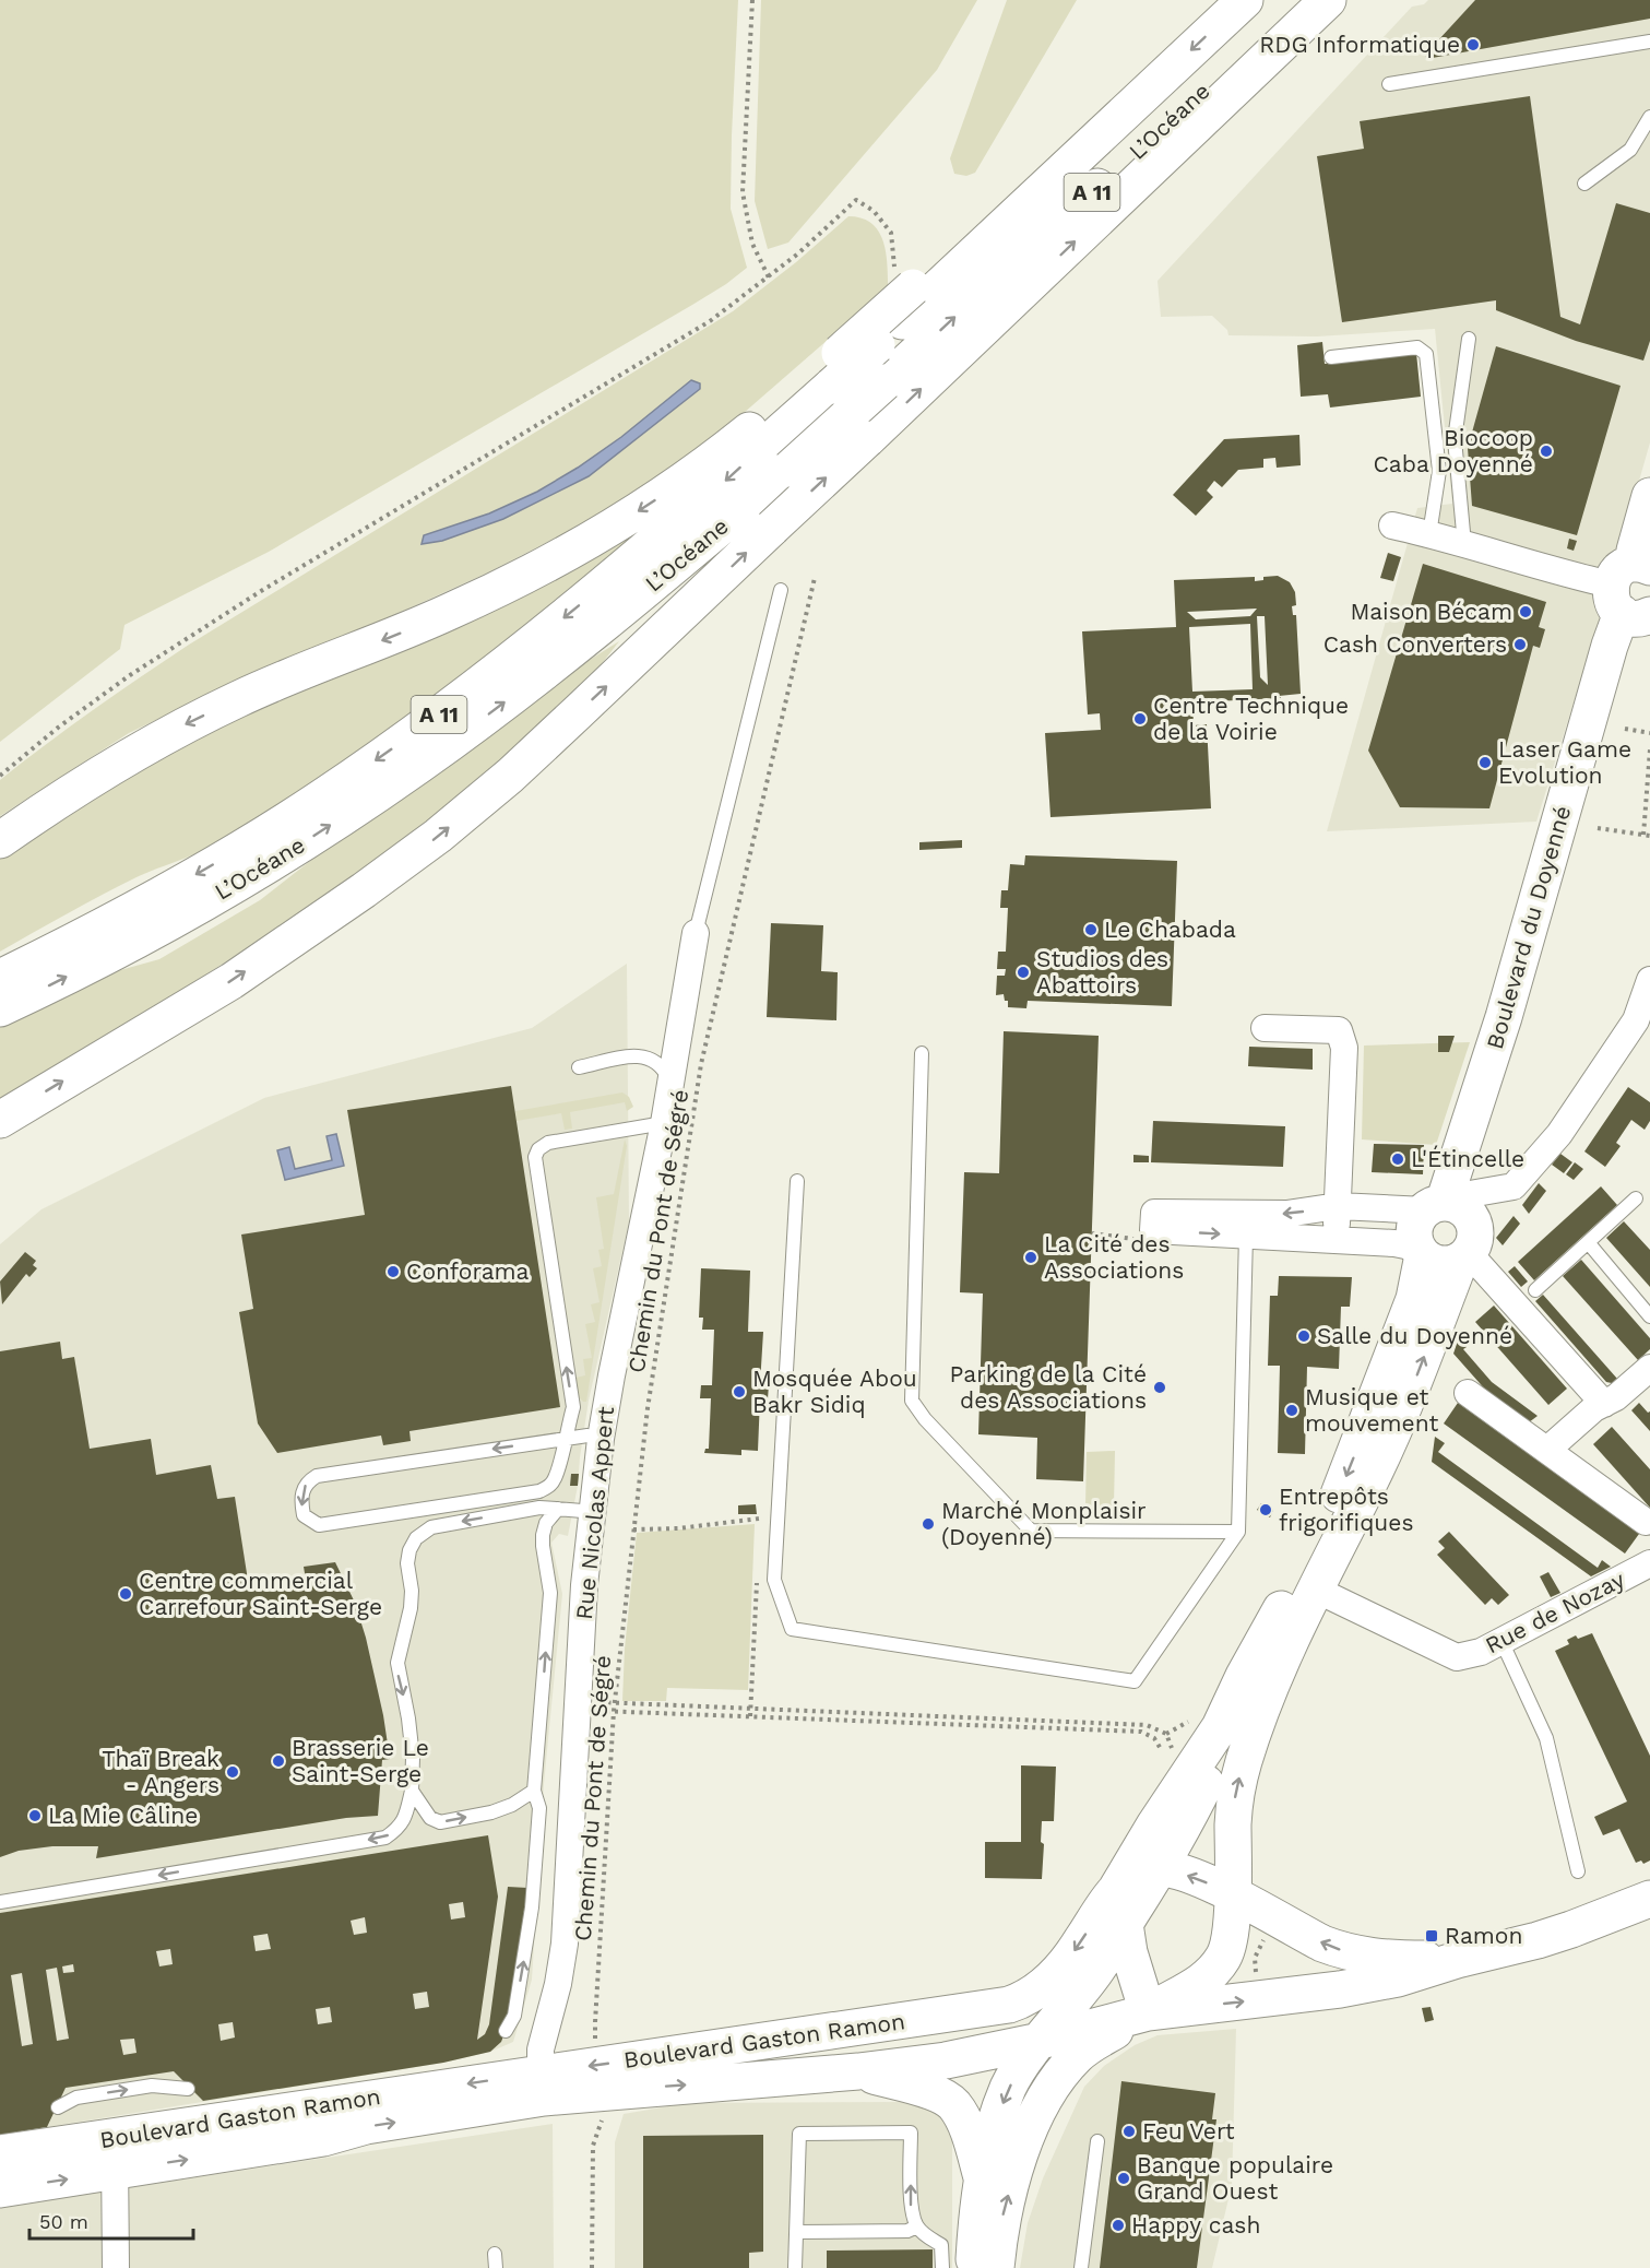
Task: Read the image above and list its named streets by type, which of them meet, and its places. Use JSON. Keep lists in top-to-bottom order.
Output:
{
  "streets": {
    "main road": [
      "L’Océane",
      "A 11",
      "Boulevard du Doyenné",
      "Boulevard Gaston Ramon"
    ],
    "street": ["Rue Nicolas Appert", "Rue de Nozay"],
    "path": ["Chemin du Pont de Ségré"]
  },
  "crossings": [
    ["Boulevard du Doyenné", "Rue de Nozay"],
    ["Boulevard du Doyenné", "Boulevard Gaston Ramon"],
    ["Rue Nicolas Appert", "Boulevard Gaston Ramon"]
  ],
  "places": {
    "other": [
      "RDG Informatique",
      "Biocoop Caba Doyenné",
      "Maison Bécam",
      "Cash Converters",
      "Centre Technique de la Voirie",
      "Laser Game Evolution",
      "Le Chabada",
      "Studios des Abattoirs",
      "L'Étincelle",
      "La Cité des Associations",
      "Conforama",
      "Salle du Doyenné",
      "Parking de la Cité des Associations",
      "Mosquée Abou Bakr Sidiq",
      "Musique et mouvement",
      "Entrepôts frigorifiques",
      "Marché Monplaisir (Doyenné)",
      "Centre commercial Carrefour Saint-Serge",
      "Brasserie Le Saint-Serge",
      "Thaï Break - Angers",
      "La Mie Câline",
      "Feu Vert",
      "Banque populaire Grand Ouest",
      "Happy cash"
    ],
    "transit": ["Ramon"]
  },
  "scale_bar": "50 m"
}
